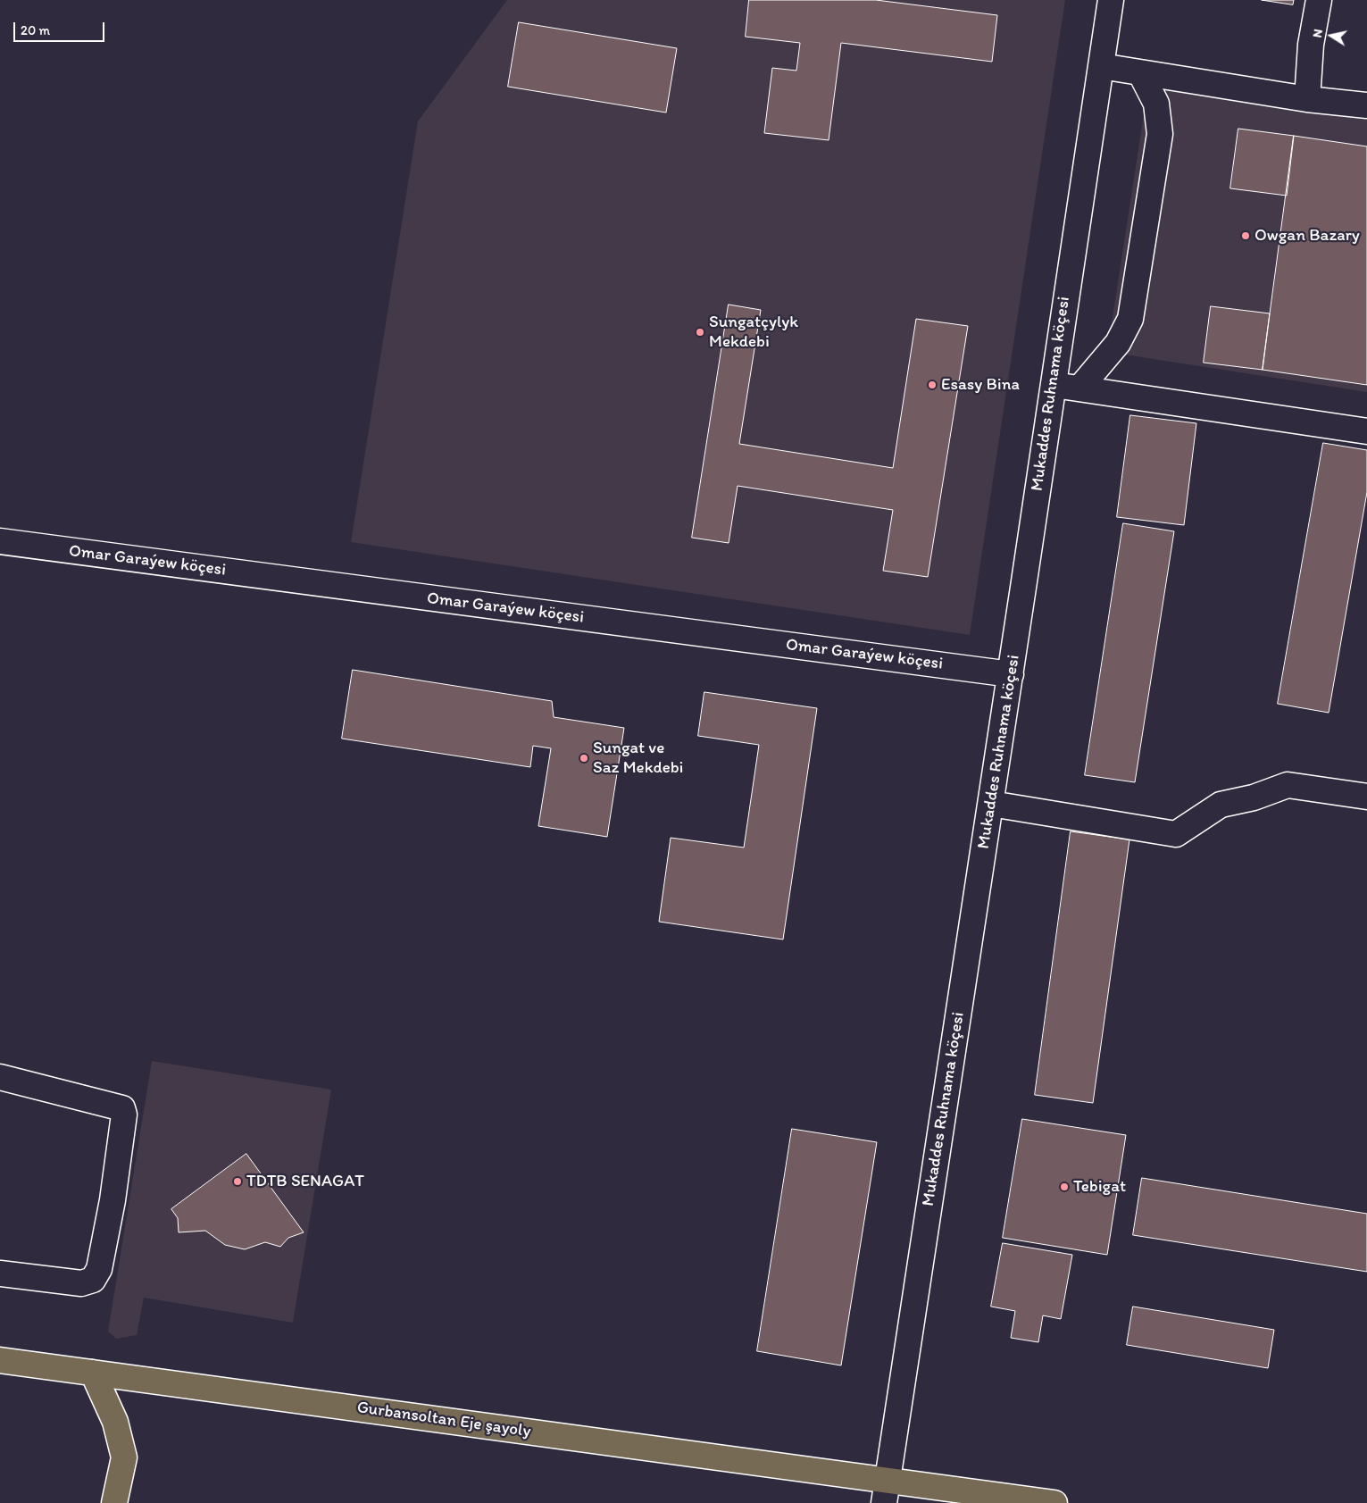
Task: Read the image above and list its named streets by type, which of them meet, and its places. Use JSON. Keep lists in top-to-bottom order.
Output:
{
  "streets": {
    "main road": ["Gurbansoltan Eje şayoly"],
    "street": ["Mukaddes Ruhnama köçesi", "Omar Garaýew köçesi"]
  },
  "crossings": [
    ["Mukaddes Ruhnama köçesi", "Omar Garaýew köçesi"],
    ["Mukaddes Ruhnama köçesi", "Gurbansoltan Eje şayoly"]
  ],
  "places": [
    "Owgan Bazary",
    "Sungatçylyk Mekdebi",
    "Esasy Bina",
    "Sungat ve Saz Mekdebi",
    "TDTB SENAGAT",
    "Tebigat"
  ],
  "scale_bar": "20 m",
  "north": "left"
}
